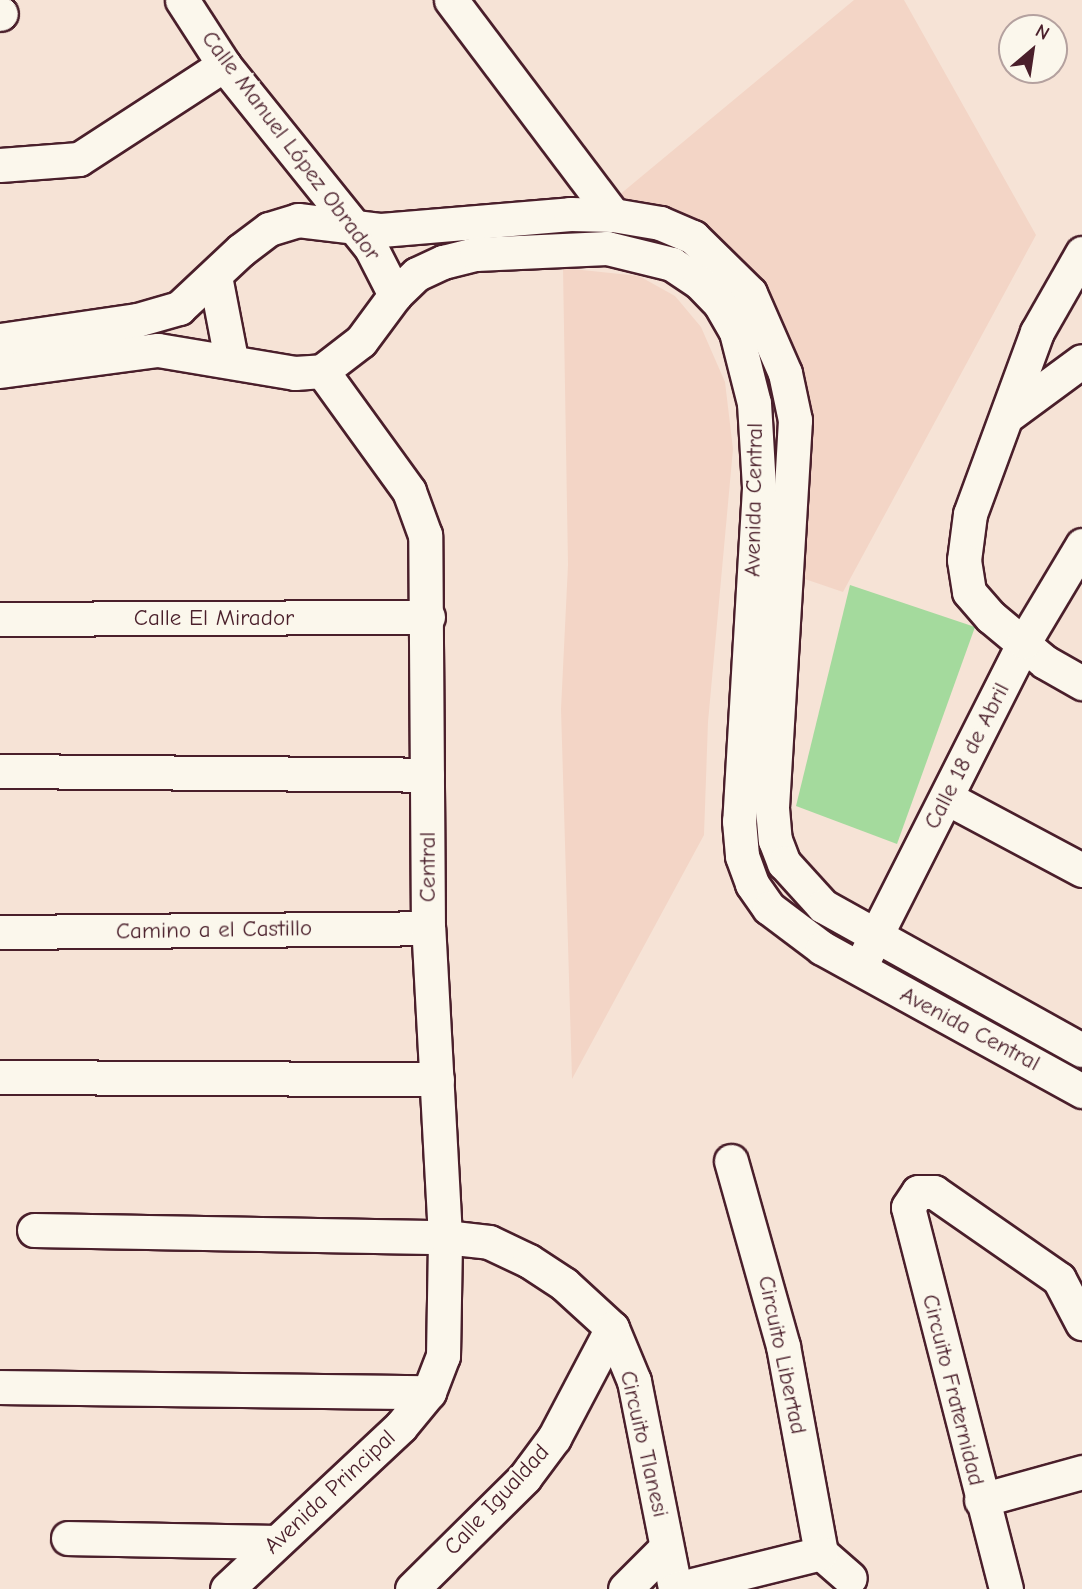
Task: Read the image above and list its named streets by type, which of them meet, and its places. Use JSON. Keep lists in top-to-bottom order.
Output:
{
  "streets": {
    "street": [
      "Calle Manuel López Obrador",
      "Avenida Central",
      "Calle El Mirador",
      "Calle 18 de Abril",
      "Central",
      "Camino a el Castillo",
      "Circuito Libertad",
      "Circuito Fraternidad",
      "Circuito Tlanesi",
      "Avenida Principal",
      "Calle Igualdad"
    ]
  },
  "crossings": [
    ["Calle Manuel López Obrador", "Avenida Central"],
    ["Calle Manuel López Obrador", "Central"],
    ["Avenida Central", "Calle 18 de Abril"],
    ["Avenida Central", "Central"],
    ["Calle El Mirador", "Central"],
    ["Central", "Camino a el Castillo"],
    ["Central", "Circuito Tlanesi"],
    ["Central", "Avenida Principal"],
    ["Circuito Tlanesi", "Calle Igualdad"]
  ],
  "north": "top right"
}
